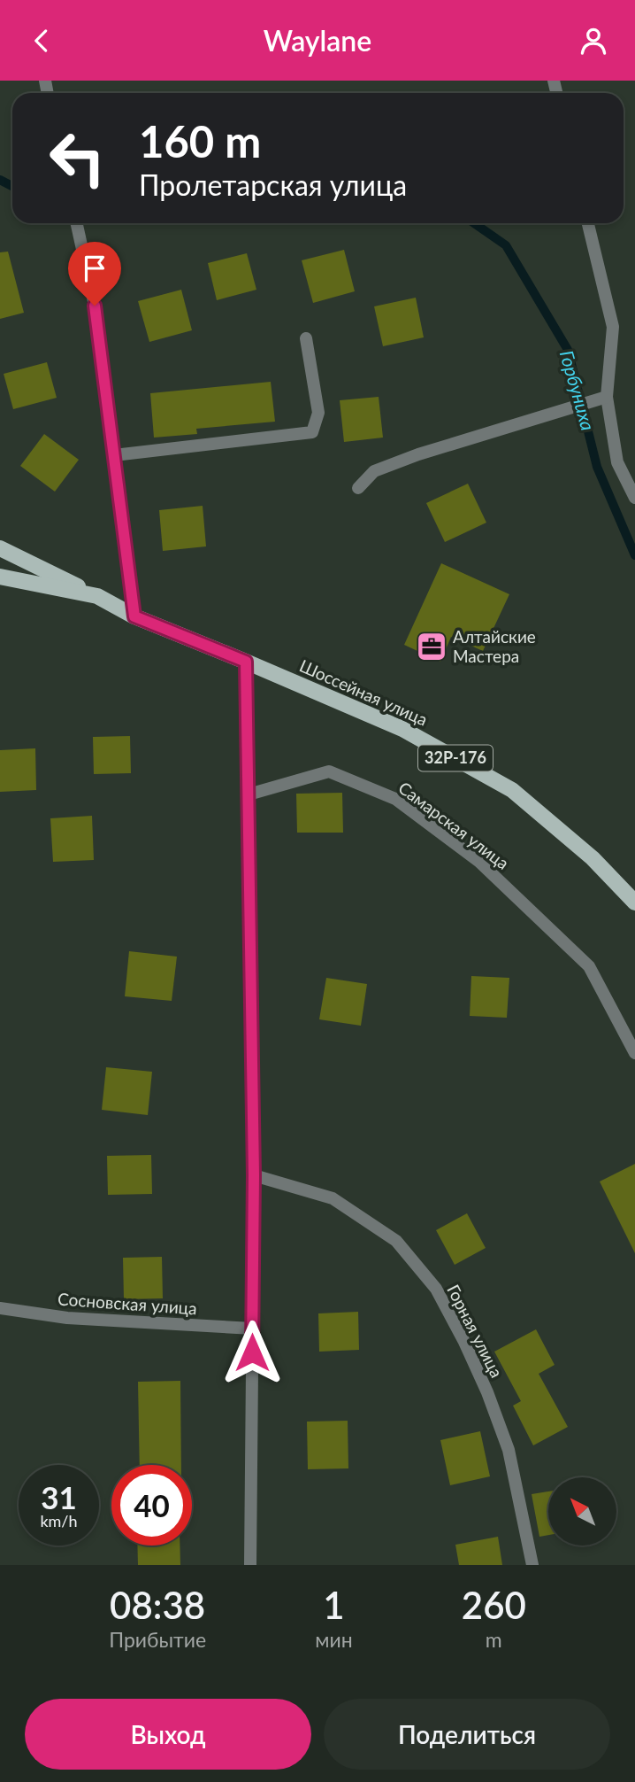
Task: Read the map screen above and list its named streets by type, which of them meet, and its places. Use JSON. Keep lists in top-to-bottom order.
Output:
{
  "streets": {
    "main road": ["Шоссейная улица", "32Р-176"],
    "street": ["Самарская улица", "Сосновская улица", "Горная улица"]
  },
  "crossings": [
    ["Шоссейная улица", "32Р-176"]
  ],
  "water": ["Горбуниха"],
  "places": {
    "office": ["Алтайские Мастера"]
  },
  "north": "top left",
  "page": {
    "header": "Waylane",
    "turn": ["160 m", "Пролетарская улица"],
    "speed": "31 km/h",
    "limit": "40",
    "eta": [
      "08:38",
      "Прибытие",
      "1",
      "мин",
      "260",
      "m"
    ],
    "buttons": ["Выход", "Поделиться"]
  }
}
